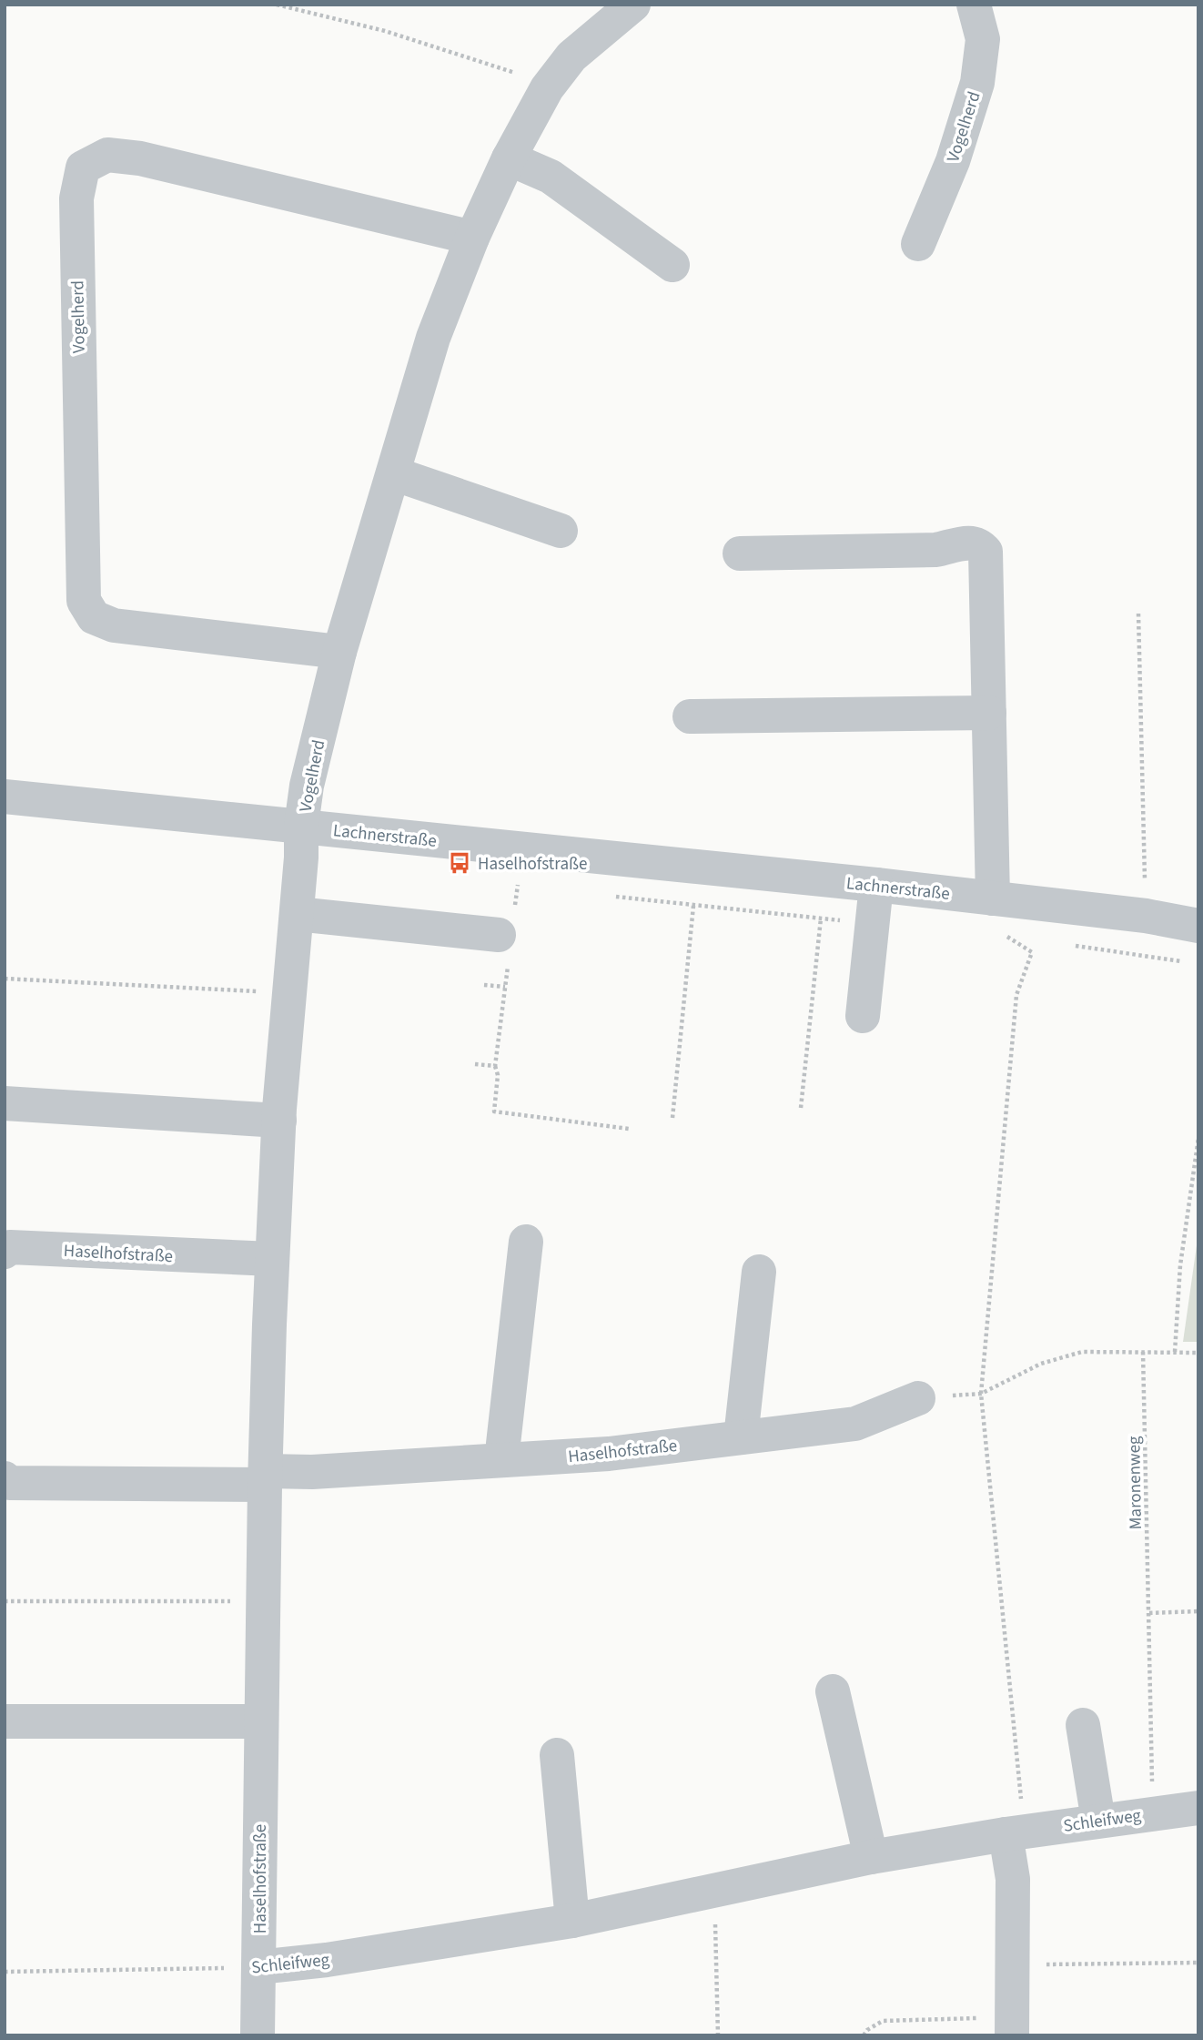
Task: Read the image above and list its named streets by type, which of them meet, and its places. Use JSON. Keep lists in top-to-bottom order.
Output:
{
  "streets": {
    "street": [
      "Vogelherd",
      "Lachnerstraße",
      "Haselhofstraße",
      "Schleifweg"
    ],
    "path": ["Maronenweg"]
  },
  "crossings": [
    ["Vogelherd", "Lachnerstraße"],
    ["Vogelherd", "Haselhofstraße"],
    ["Lachnerstraße", "Haselhofstraße"],
    ["Haselhofstraße", "Schleifweg"],
    ["Maronenweg", "Schleifweg"]
  ],
  "places": {
    "bus stop": ["Haselhofstraße"]
  }
}
